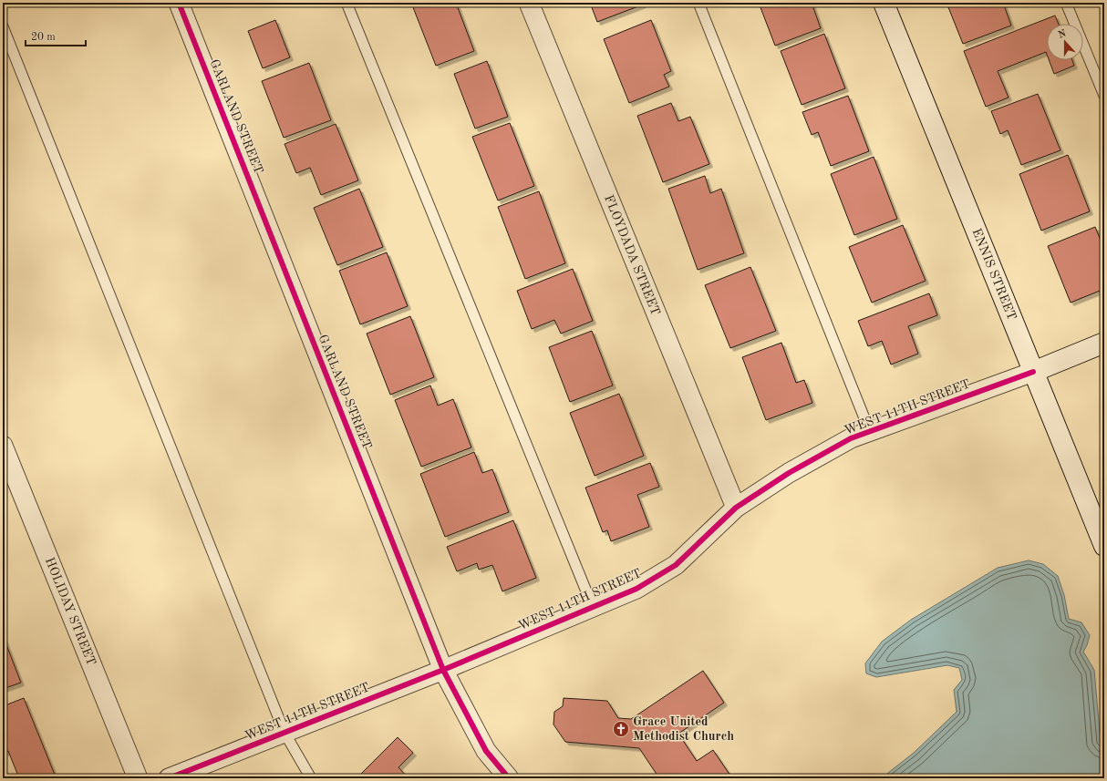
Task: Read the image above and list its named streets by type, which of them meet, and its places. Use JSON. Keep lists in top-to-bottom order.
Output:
{
  "streets": {
    "main road": ["ENNIS STREET", "WEST 11TH STREET"],
    "street": ["GARLAND STREET", "FLOYDADA STREET", "HOLIDAY STREET"]
  },
  "crossings": [
    ["GARLAND STREET", "WEST 11TH STREET"],
    ["FLOYDADA STREET", "WEST 11TH STREET"],
    ["ENNIS STREET", "WEST 11TH STREET"]
  ],
  "places": {
    "church": ["Grace United Methodist Church"]
  },
  "scale_bar": "20 m",
  "north": "top"
}
